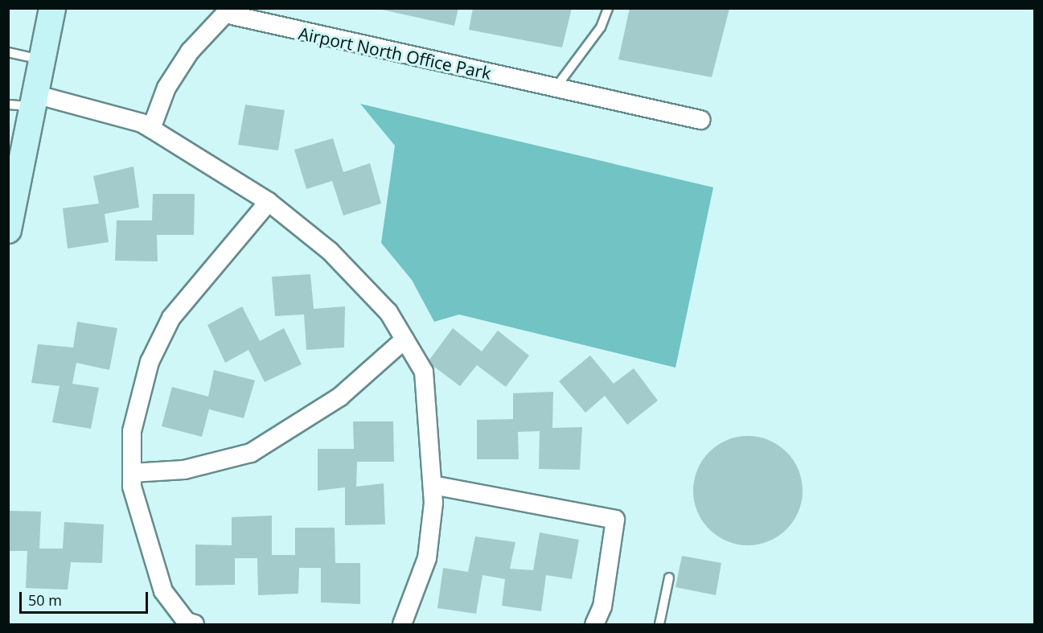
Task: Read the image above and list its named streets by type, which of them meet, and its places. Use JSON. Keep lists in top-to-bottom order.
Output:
{
  "streets": {
    "street": ["Airport North Office Park"]
  },
  "scale_bar": "50 m"
}
